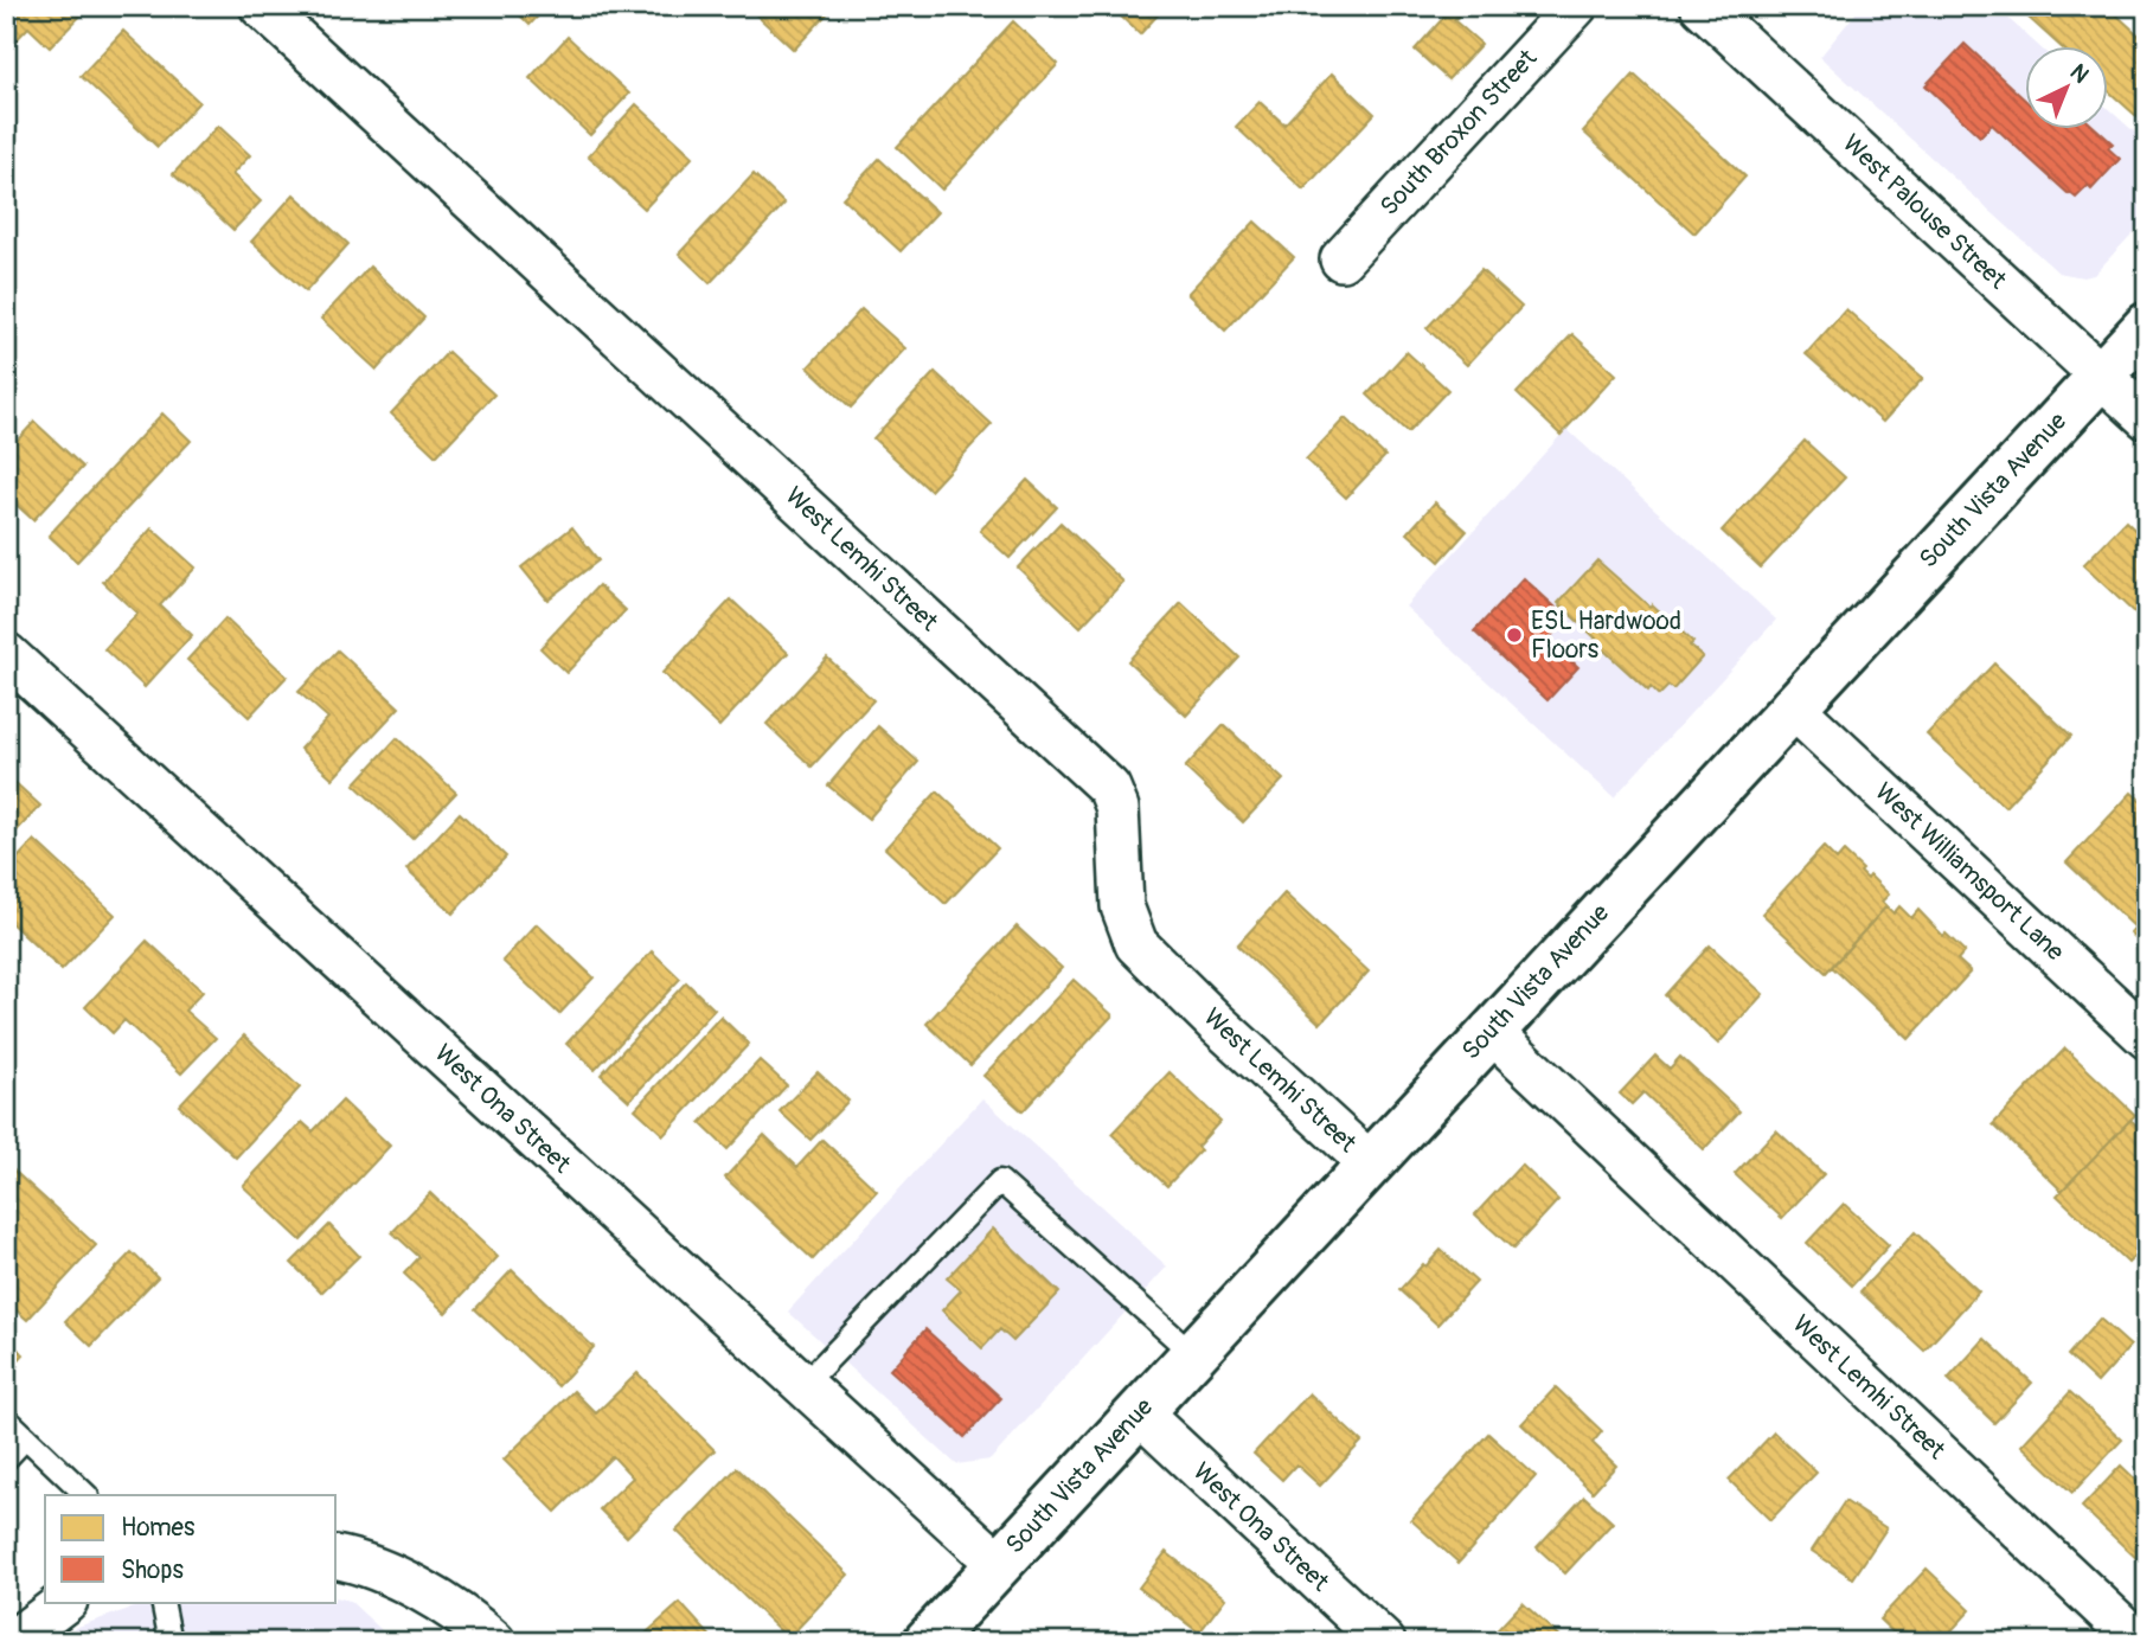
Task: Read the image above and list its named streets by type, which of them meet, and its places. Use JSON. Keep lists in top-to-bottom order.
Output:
{
  "streets": {
    "main road": ["South Vista Avenue"],
    "street": [
      "South Broxon Street",
      "West Palouse Street",
      "West Lemhi Street",
      "West Williamsport Lane",
      "West Ona Street"
    ]
  },
  "crossings": [
    ["West Palouse Street", "South Vista Avenue"],
    ["South Vista Avenue", "West Lemhi Street"],
    ["South Vista Avenue", "West Williamsport Lane"],
    ["South Vista Avenue", "West Ona Street"]
  ],
  "places": ["ESL Hardwood Floors"],
  "legend": ["Homes", "Shops"],
  "north": "top right"
}
